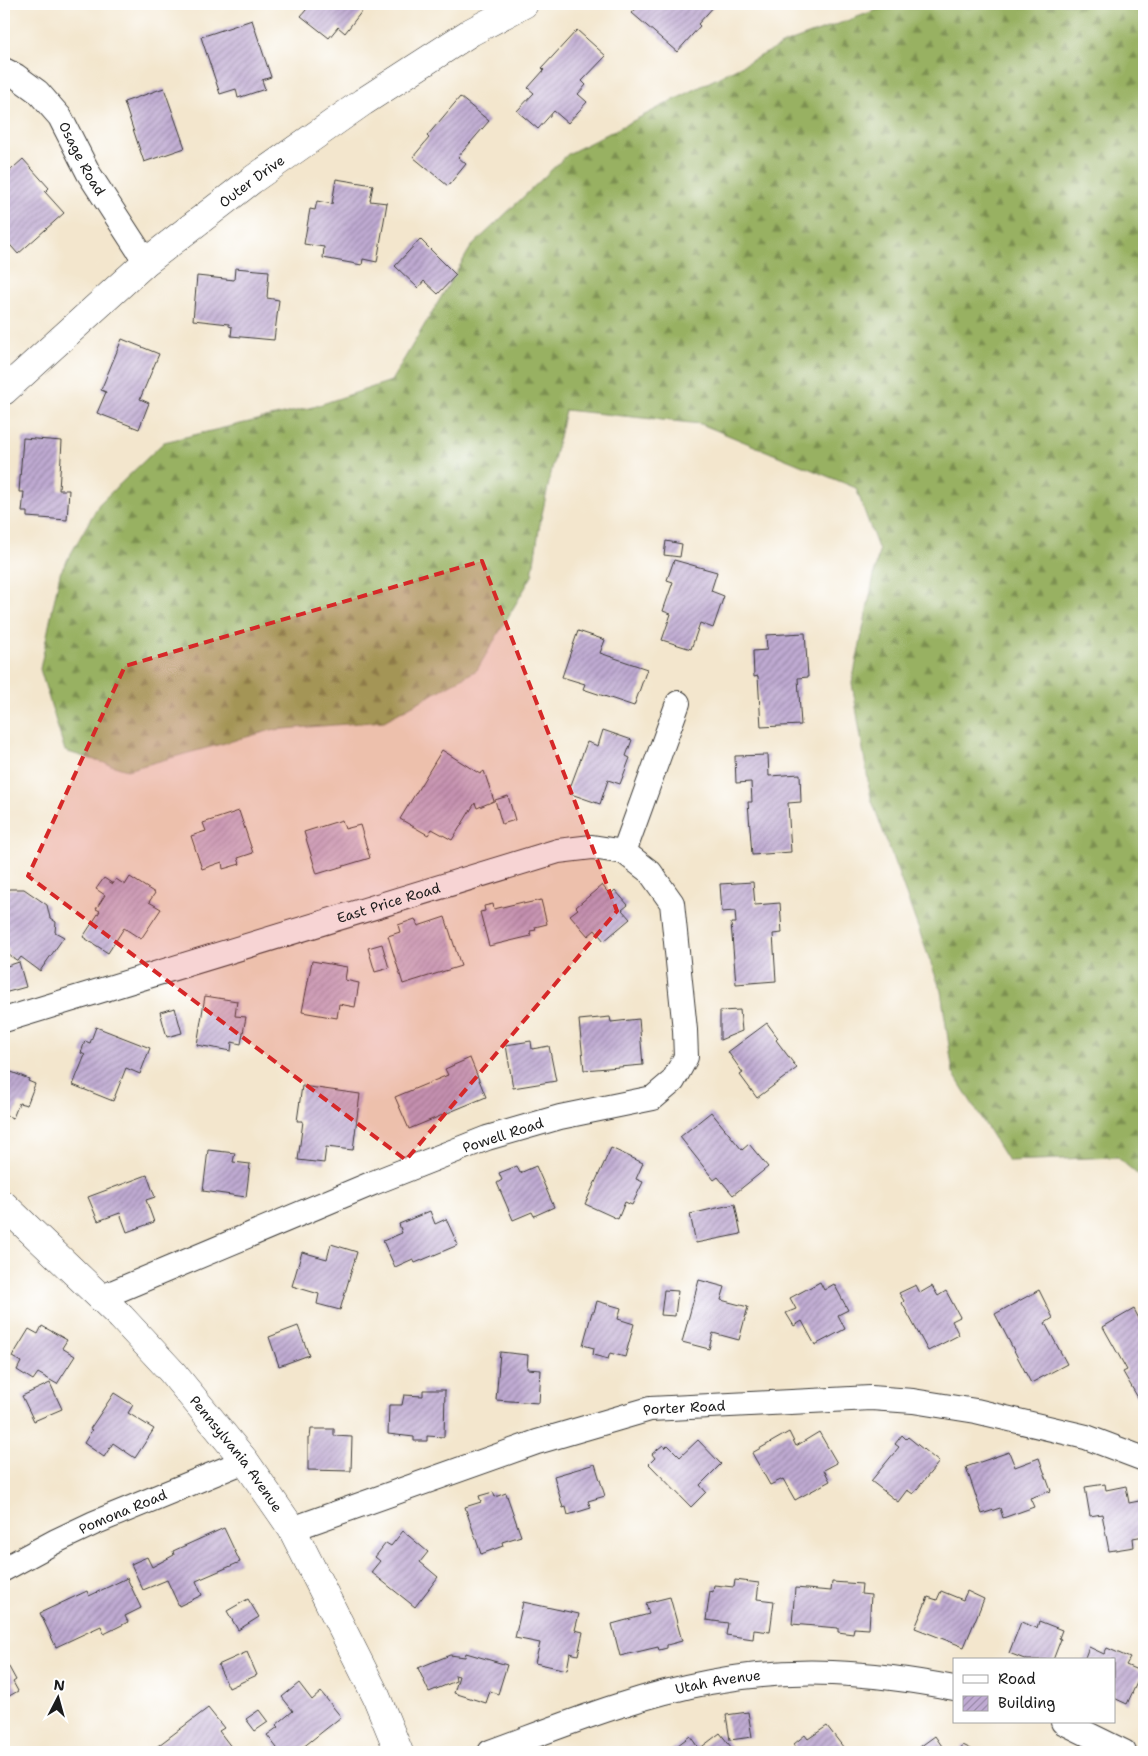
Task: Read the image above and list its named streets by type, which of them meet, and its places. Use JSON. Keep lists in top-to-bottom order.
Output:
{
  "streets": {
    "street": [
      "Osage Road",
      "Outer Drive",
      "East Price Road",
      "Powell Road",
      "Porter Road",
      "Pennsylvania Avenue",
      "Pomona Road",
      "Utah Avenue"
    ]
  },
  "crossings": [
    ["Osage Road", "Outer Drive"],
    ["East Price Road", "Powell Road"],
    ["Powell Road", "Pennsylvania Avenue"],
    ["Porter Road", "Pennsylvania Avenue"],
    ["Pennsylvania Avenue", "Pomona Road"]
  ],
  "legend": ["Road", "Building"],
  "north": "top"
}
